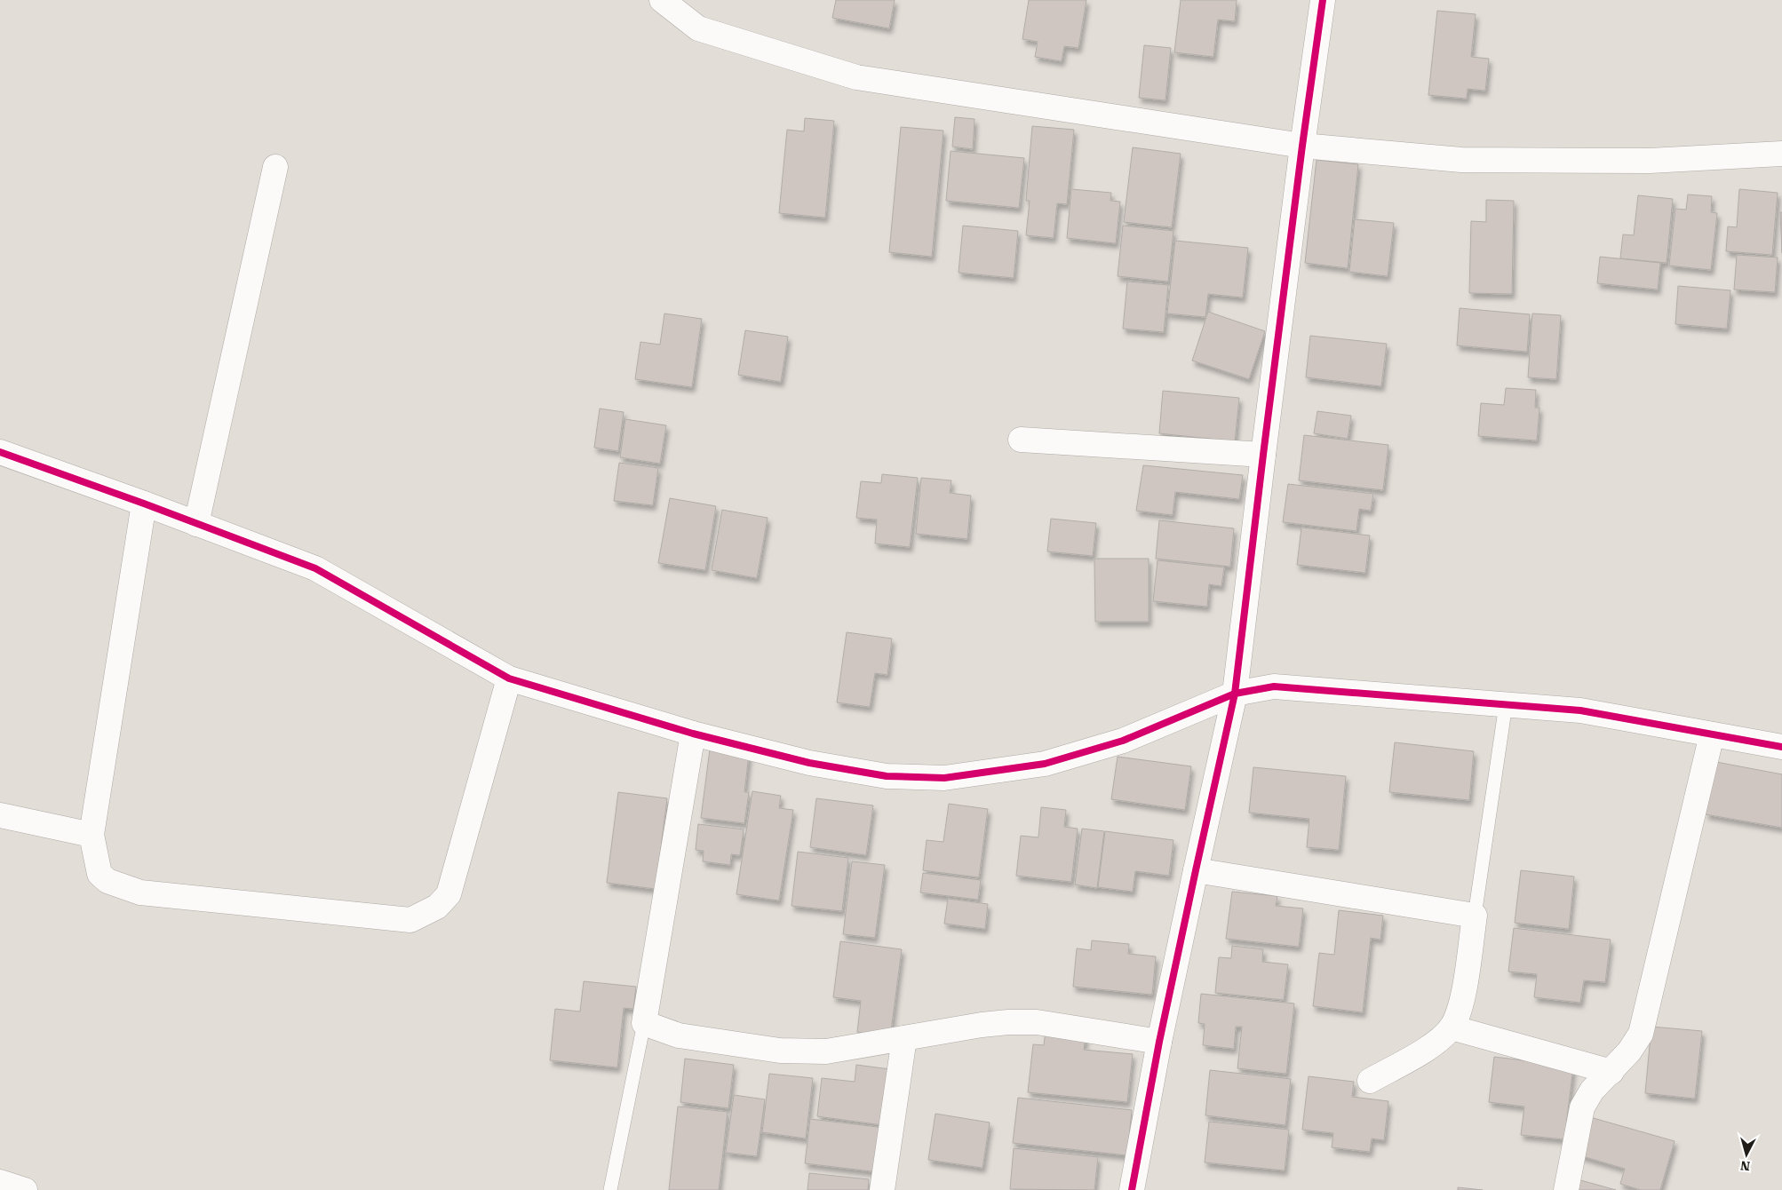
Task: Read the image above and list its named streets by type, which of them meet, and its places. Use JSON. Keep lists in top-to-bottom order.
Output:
{
  "north": "bottom"
}
